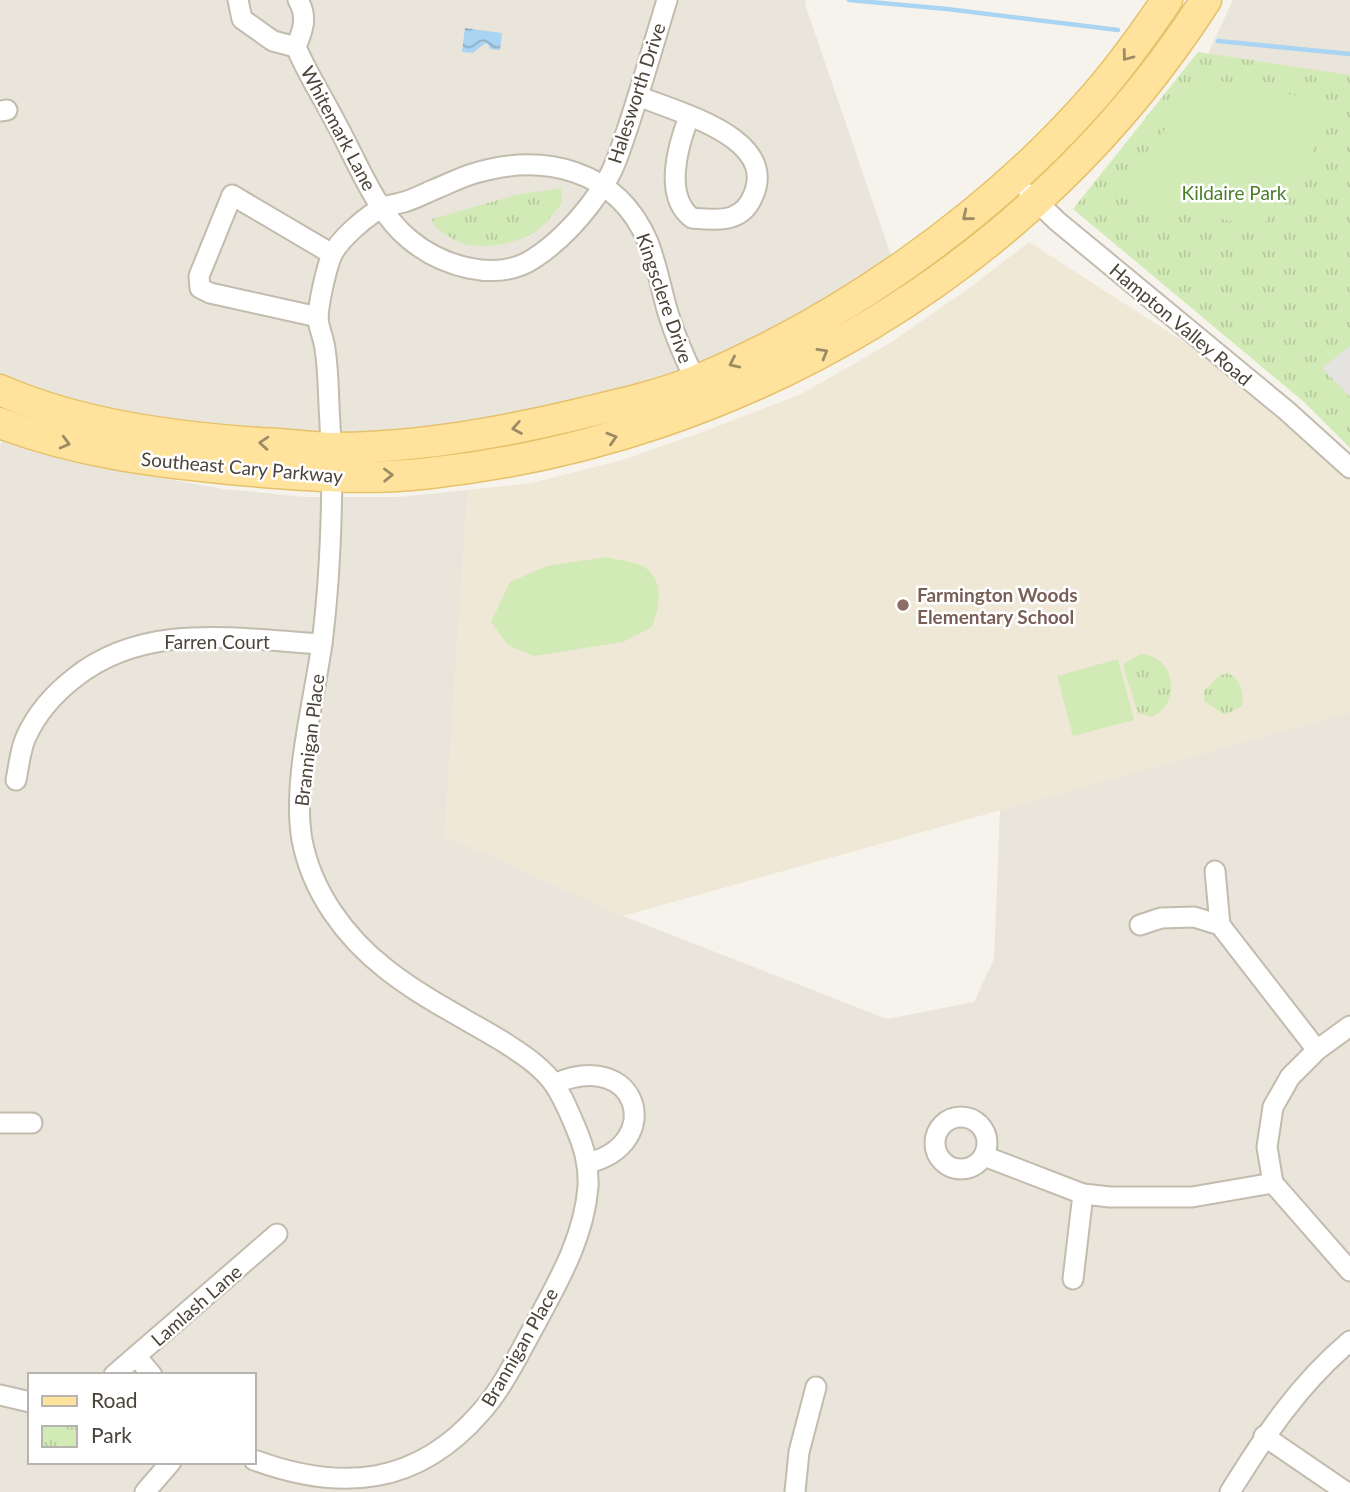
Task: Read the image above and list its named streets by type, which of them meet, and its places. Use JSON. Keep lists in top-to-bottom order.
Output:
{
  "streets": {
    "main road": ["Southeast Cary Parkway"],
    "street": [
      "Halesworth Drive",
      "Whitemark Lane",
      "Kingsclere Drive",
      "Hampton Valley Road",
      "Farren Court",
      "Brannigan Place",
      "Lamlash Lane"
    ]
  },
  "crossings": [
    ["Halesworth Drive", "Kingsclere Drive"],
    ["Whitemark Lane", "Kingsclere Drive"],
    ["Kingsclere Drive", "Southeast Cary Parkway"],
    ["Hampton Valley Road", "Southeast Cary Parkway"],
    ["Southeast Cary Parkway", "Brannigan Place"],
    ["Farren Court", "Brannigan Place"]
  ],
  "parks": ["Kildaire Park"],
  "places": ["Farmington Woods Elementary School"],
  "legend": ["Road", "Park"]
}
